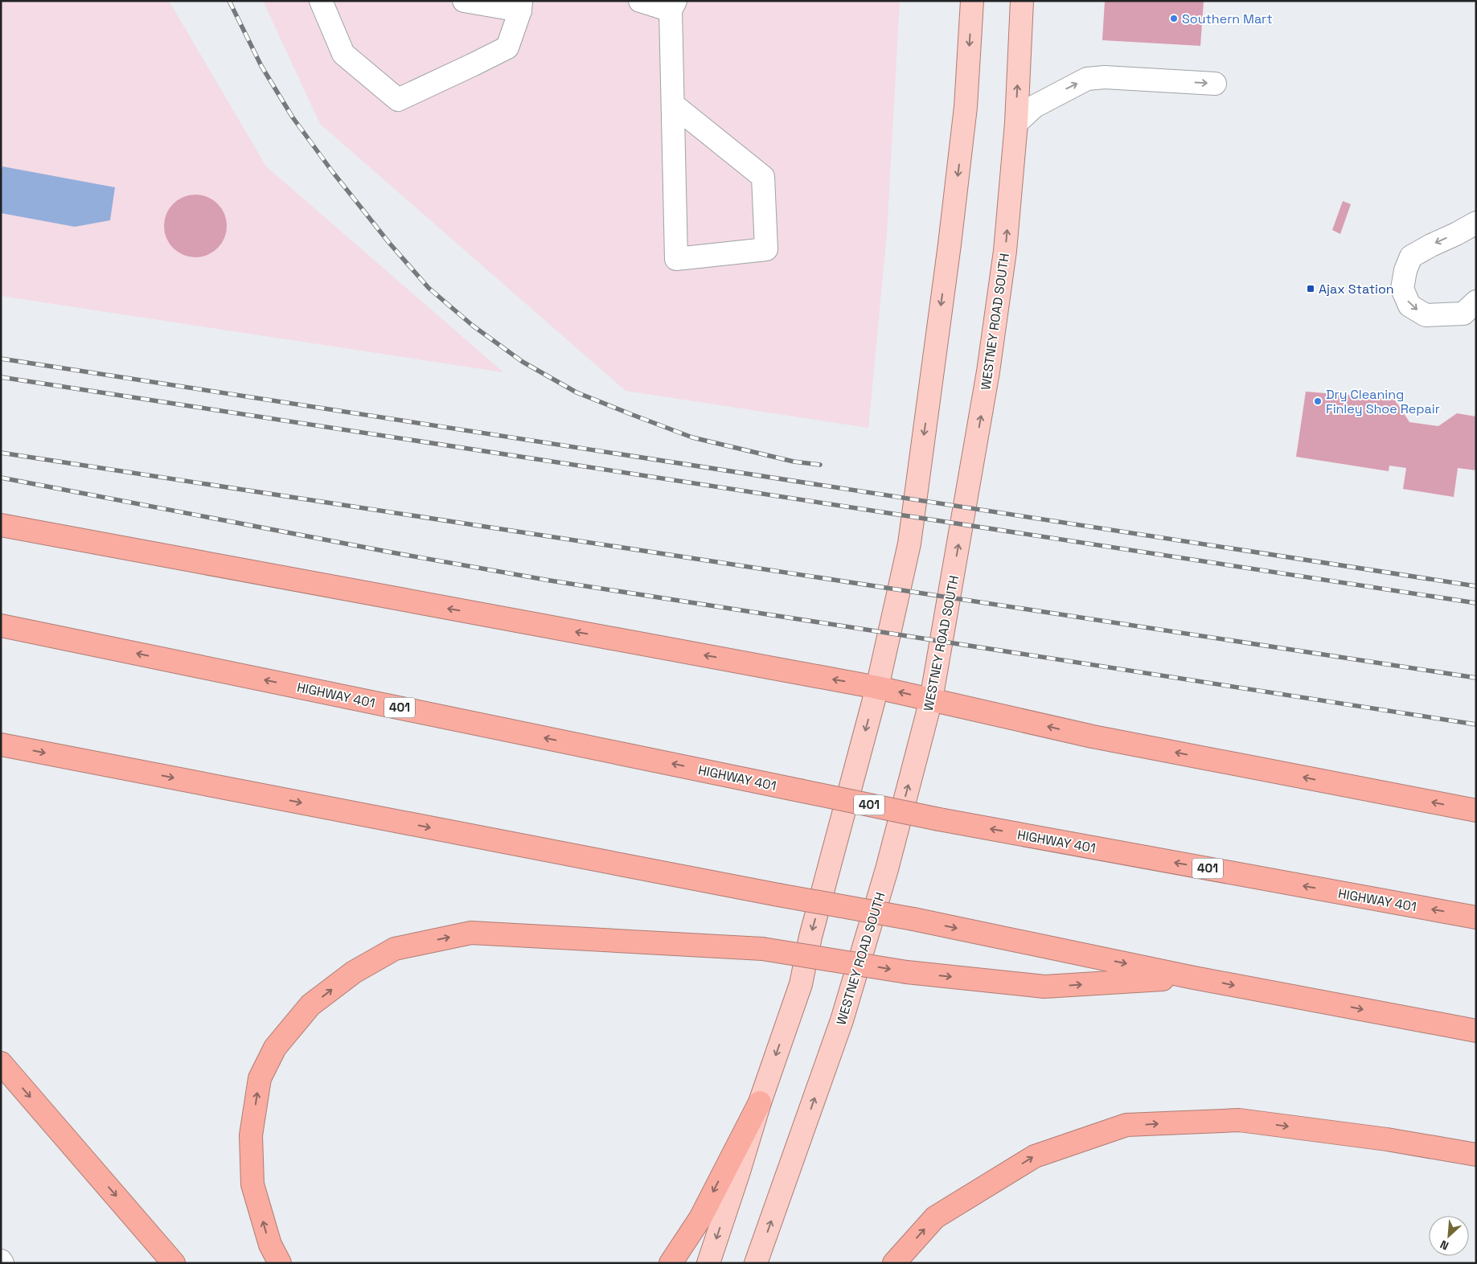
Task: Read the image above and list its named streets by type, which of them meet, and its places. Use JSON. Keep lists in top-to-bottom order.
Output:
{
  "streets": {
    "highway": ["HIGHWAY 401", "401"],
    "main road": ["WESTNEY ROAD SOUTH"]
  },
  "places": {
    "other": ["Southern Mart", "Dry Cleaning Finley Shoe Repair"],
    "transit": ["Ajax Station"]
  },
  "north": "bottom left"
}
